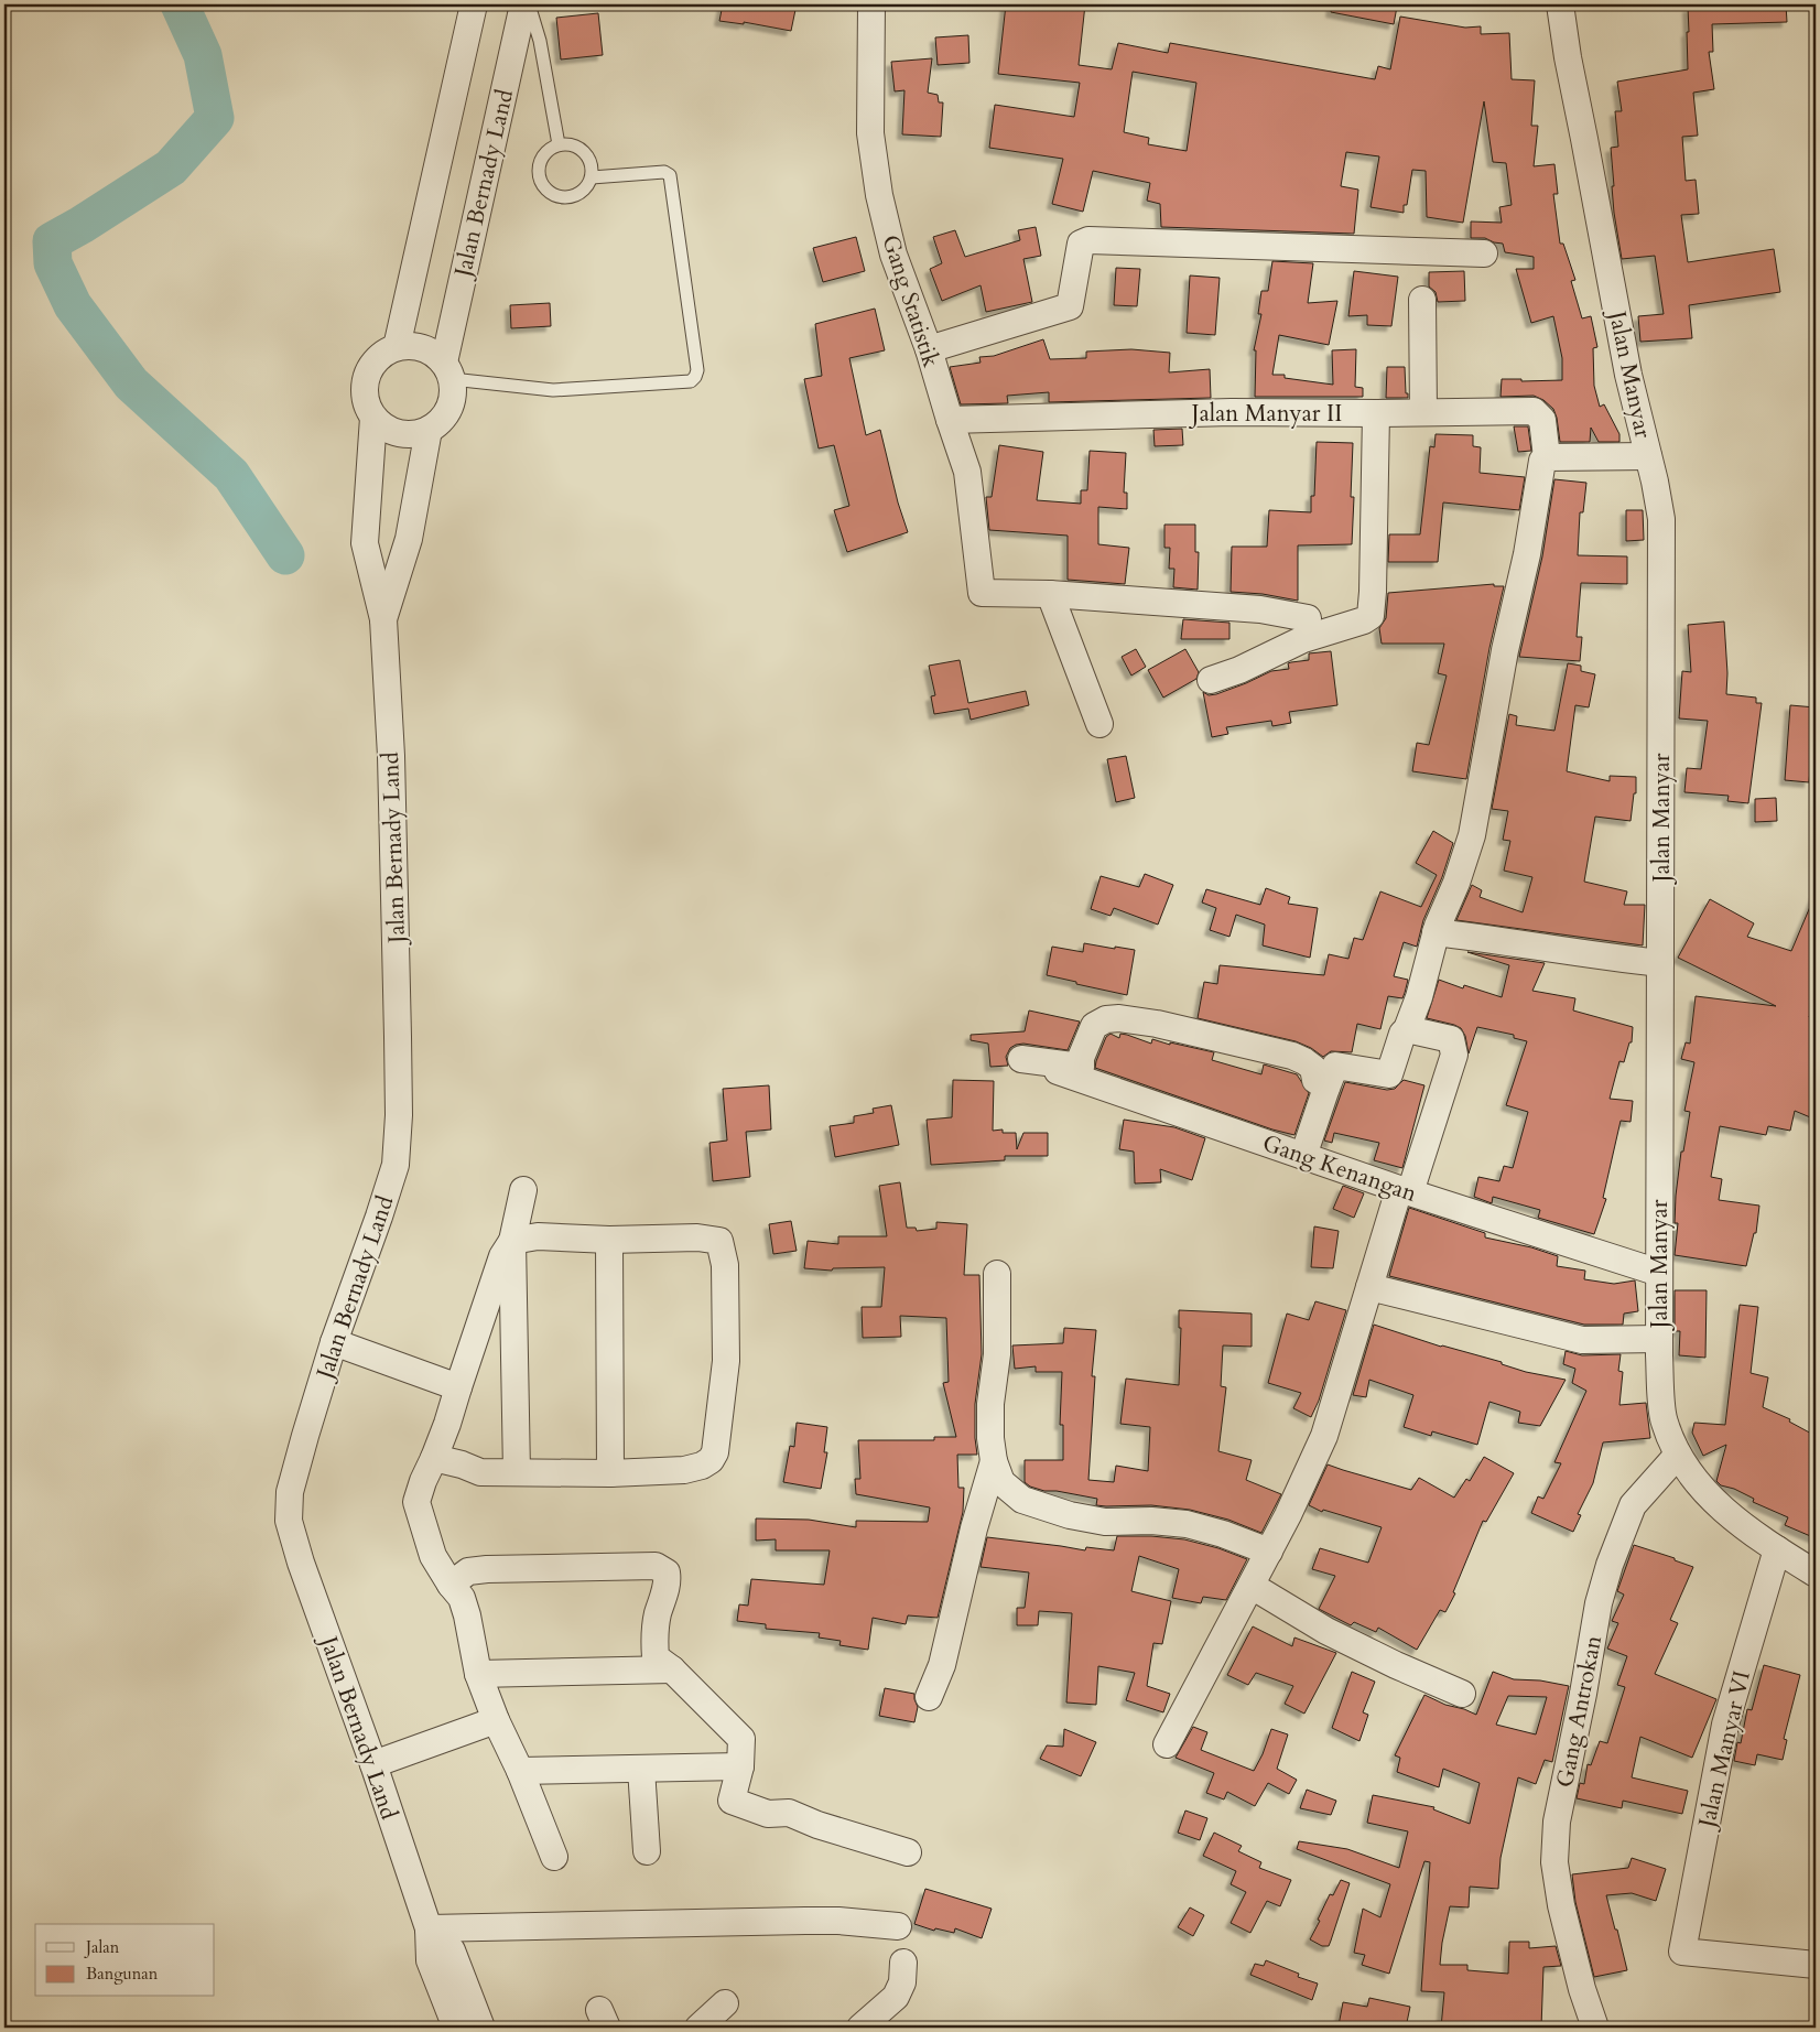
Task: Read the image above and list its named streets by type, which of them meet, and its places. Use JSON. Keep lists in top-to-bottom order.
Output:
{
  "streets": {
    "street": [
      "Jalan Bernady Land",
      "Gang Statistik",
      "Jalan Manyar",
      "Jalan Manyar II",
      "Gang Kenangan",
      "Gang Antrokan",
      "Jalan Manyar VI"
    ]
  },
  "crossings": [
    ["Gang Statistik", "Jalan Manyar II"],
    ["Jalan Manyar", "Gang Kenangan"],
    ["Jalan Manyar", "Gang Antrokan"],
    ["Jalan Manyar", "Jalan Manyar VI"]
  ],
  "legend": ["Jalan", "Bangunan"]
}
